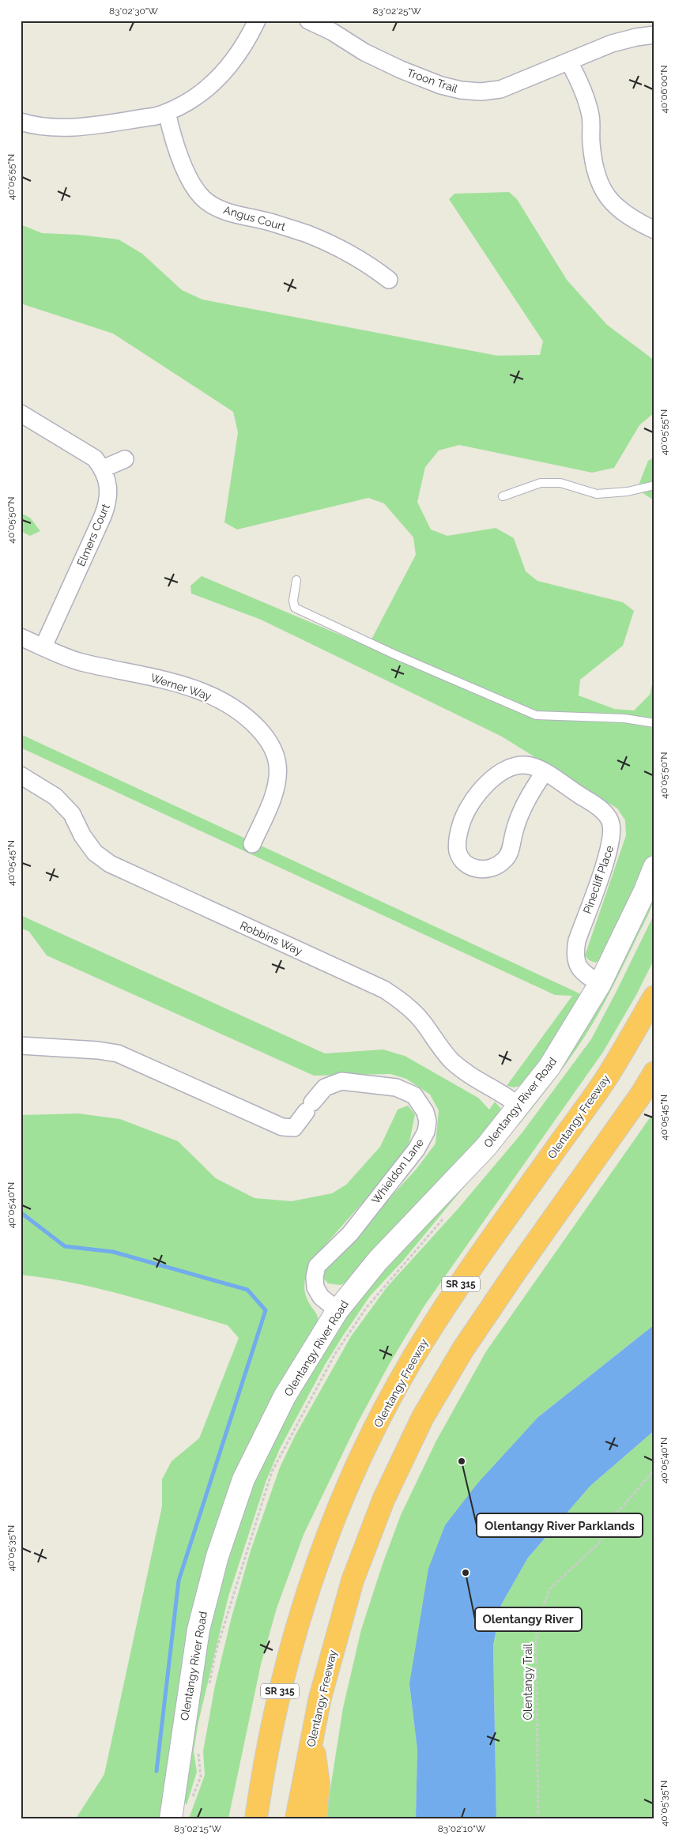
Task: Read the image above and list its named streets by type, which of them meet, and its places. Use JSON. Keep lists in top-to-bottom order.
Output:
{
  "streets": {
    "highway": ["Olentangy Freeway", "SR 315"],
    "main road": ["Olentangy River Road"],
    "street": [
      "Troon Trail",
      "Angus Court",
      "Elmers Court",
      "Werner Way",
      "Pinecliff Place",
      "Robbins Way",
      "Whieldon Lane"
    ],
    "path": ["Olentangy Trail"]
  },
  "crossings": [
    ["Elmers Court", "Werner Way"],
    ["Pinecliff Place", "Olentangy River Road"],
    ["Robbins Way", "Olentangy River Road"],
    ["Olentangy River Road", "Whieldon Lane"]
  ],
  "places": ["Olentangy River Parklands", "Olentangy River"],
  "coordinates": [
    "83°02'30\"W",
    "83°02'25\"W",
    "40°06'00\"N",
    "40°05'55\"N",
    "40°05'50\"N",
    "40°05'45\"N",
    "40°05'40\"N",
    "40°05'35\"N",
    "83°02'15\"W",
    "83°02'10\"W"
  ]
}
